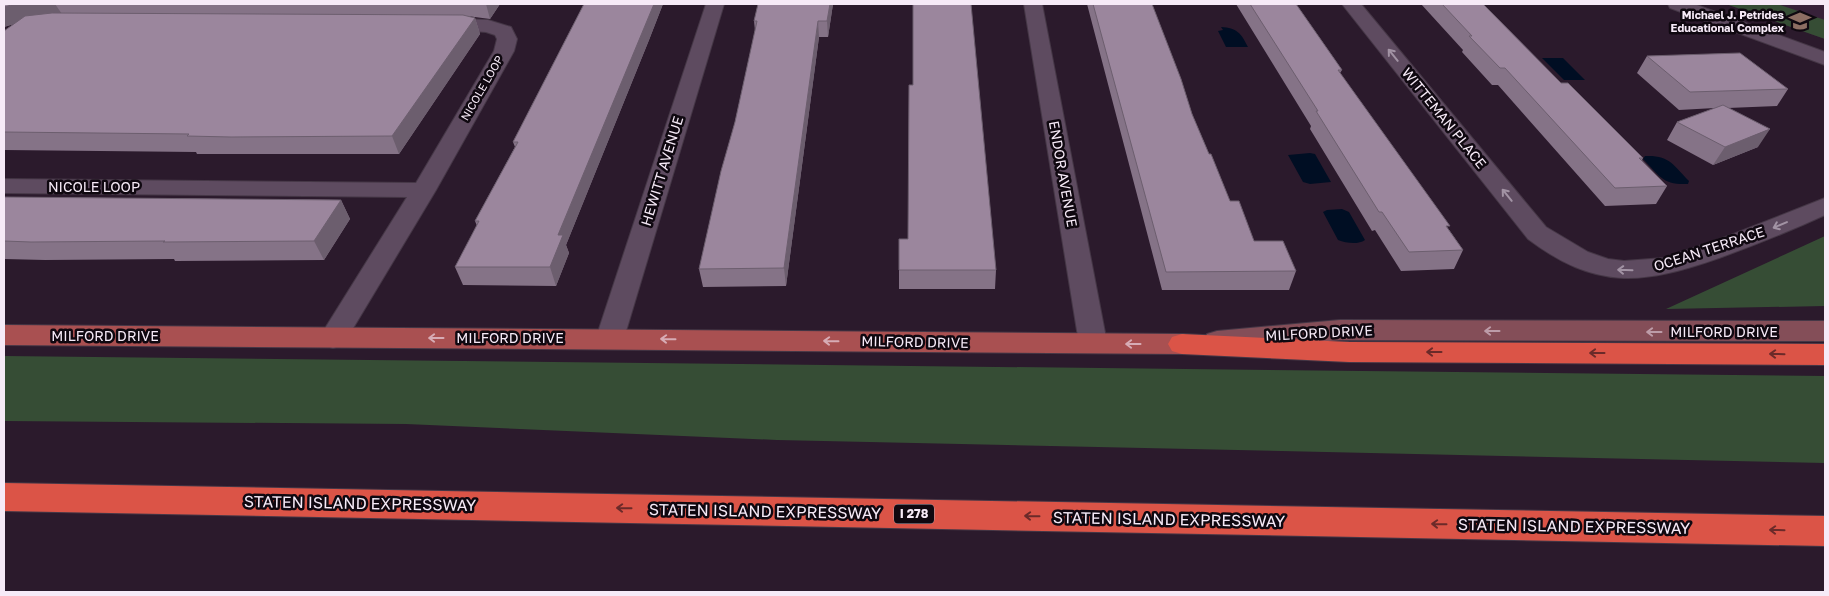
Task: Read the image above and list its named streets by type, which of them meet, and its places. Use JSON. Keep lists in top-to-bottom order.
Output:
{
  "streets": {
    "highway": ["STATEN ISLAND EXPRESSWAY", "I 278"],
    "main road": ["MILFORD DRIVE"],
    "street": [
      "NICOLE LOOP",
      "WITTEMAN PLACE",
      "HEWITT AVENUE",
      "ENDOR AVENUE",
      "OCEAN TERRACE"
    ]
  },
  "crossings": [
    ["NICOLE LOOP", "MILFORD DRIVE"],
    ["WITTEMAN PLACE", "OCEAN TERRACE"],
    ["HEWITT AVENUE", "MILFORD DRIVE"],
    ["ENDOR AVENUE", "MILFORD DRIVE"]
  ],
  "one_way": ["WITTEMAN PLACE", "OCEAN TERRACE", "MILFORD DRIVE"],
  "places": {
    "school or university": ["Michael J. Petrides Educational Complex"]
  }
}
